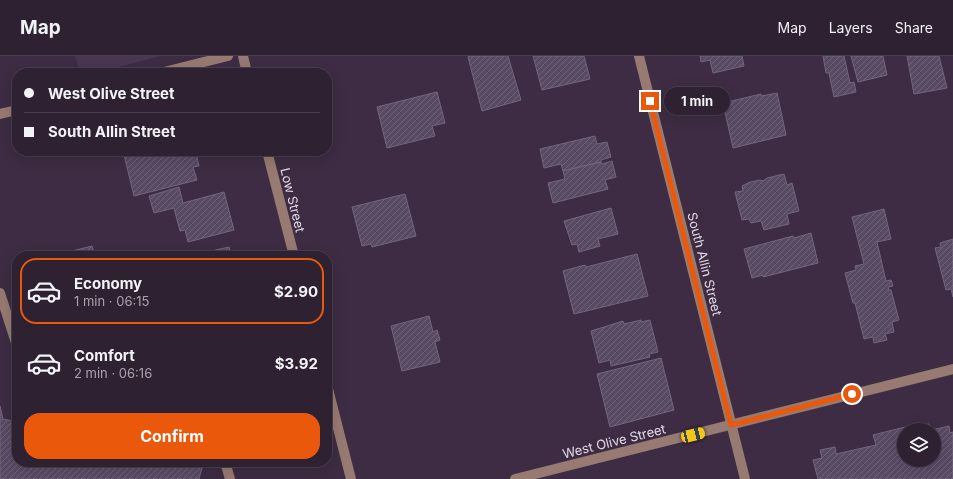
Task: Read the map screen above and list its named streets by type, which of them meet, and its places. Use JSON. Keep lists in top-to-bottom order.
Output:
{
  "streets": {
    "street": ["Low Street", "South Allin Street", "West Olive Street"]
  },
  "crossings": [
    ["South Allin Street", "West Olive Street"]
  ],
  "page": {
    "header": "Map",
    "nav": ["Map", "Layers", "Share"],
    "banner": ["West Olive Street", "South Allin Street"],
    "bubble": "1 min",
    "list": [
      {
        "name": "Economy",
        "note": "1 min · 06:15",
        "value": "$2.90"
      },
      {
        "name": "Comfort",
        "note": "2 min · 06:16",
        "value": "$3.92"
      }
    ],
    "buttons": "Confirm"
  }
}
